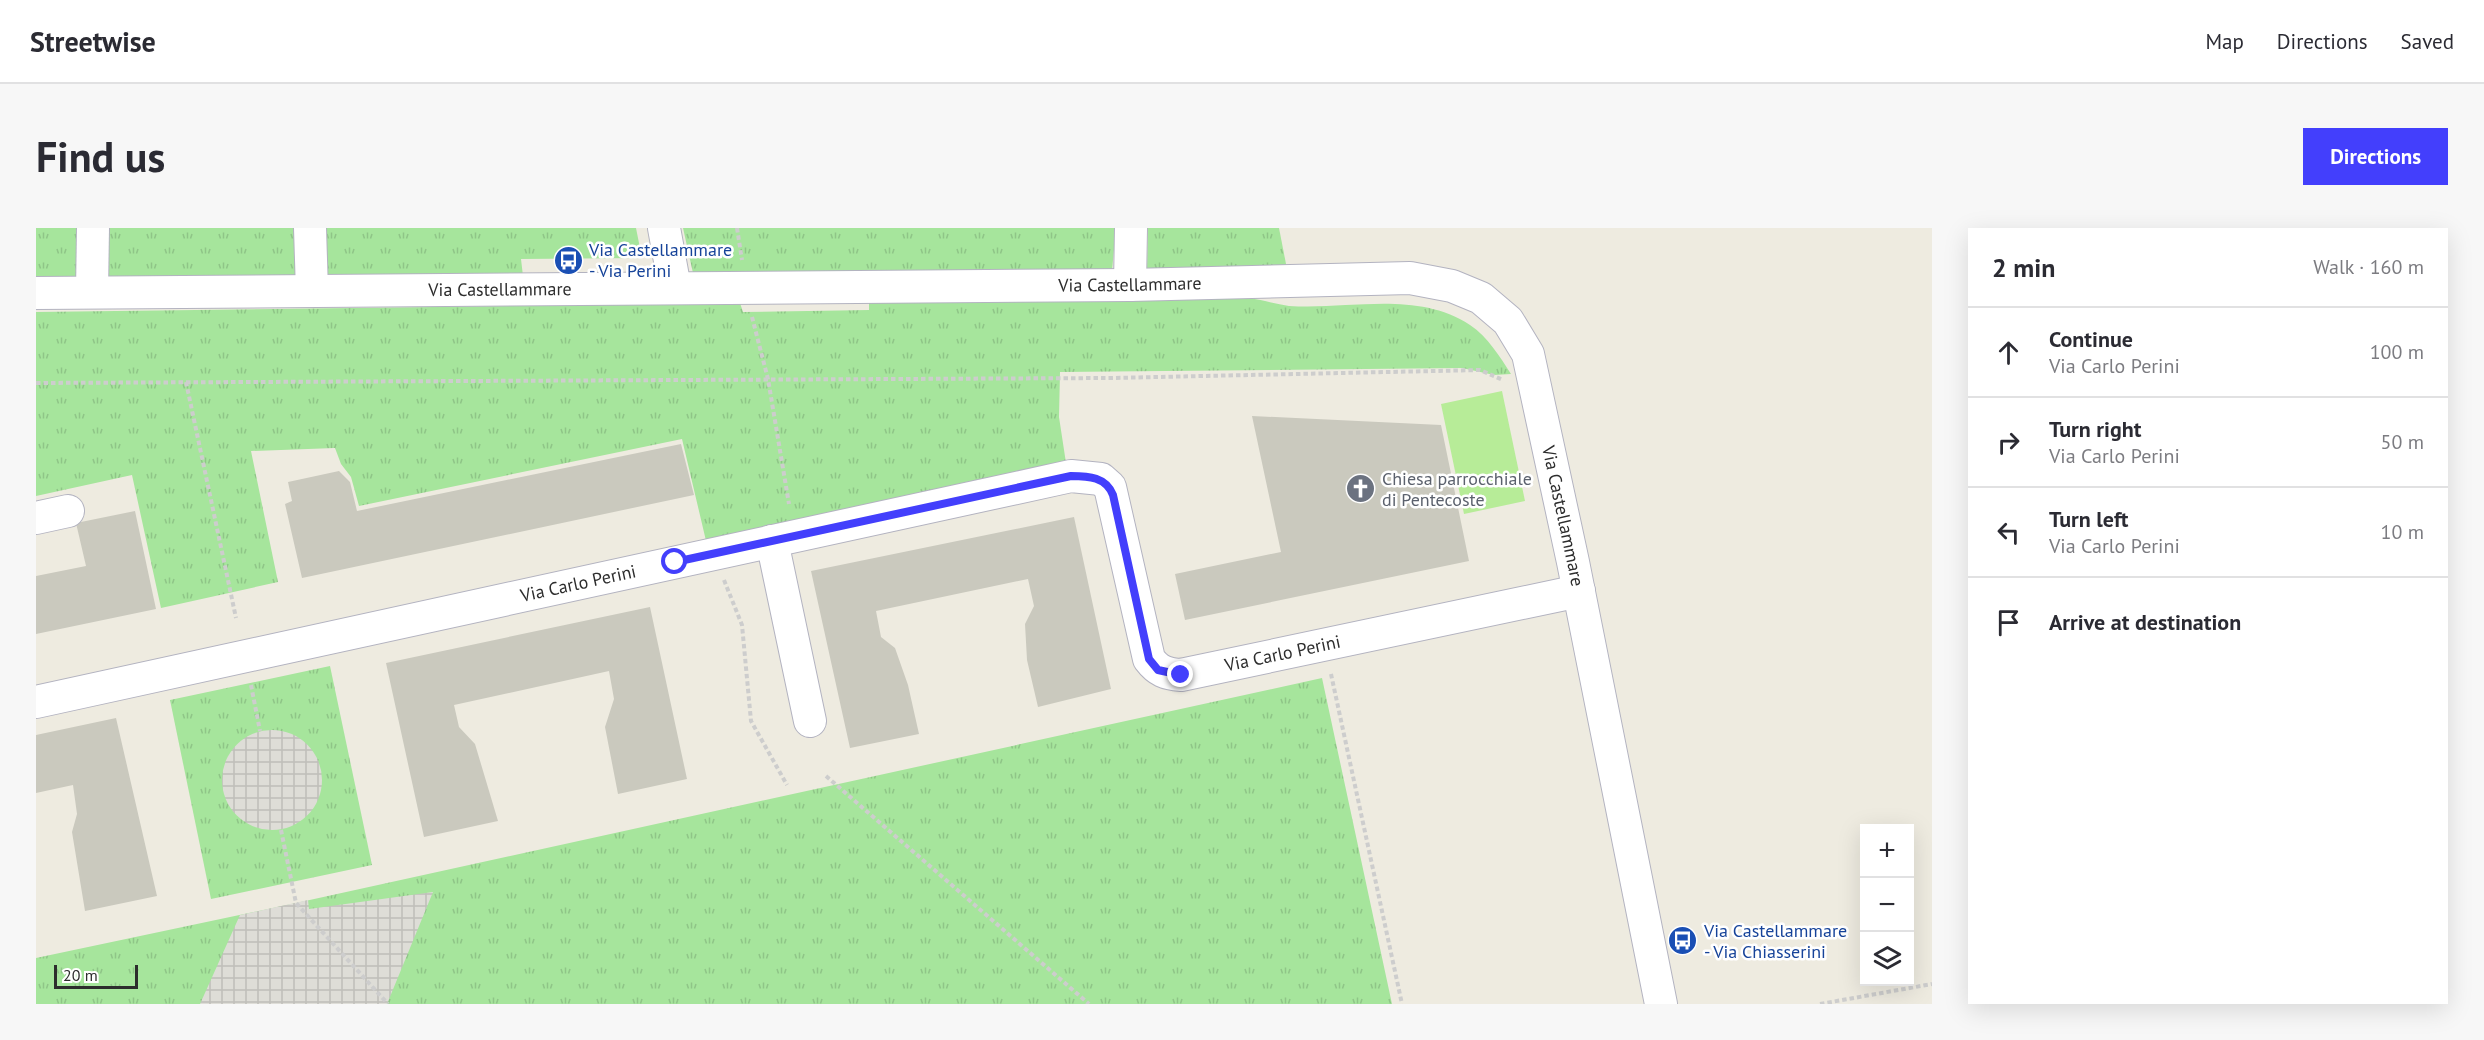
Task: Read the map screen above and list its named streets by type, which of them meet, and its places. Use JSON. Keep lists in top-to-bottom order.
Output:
{
  "streets": {
    "street": ["Via Castellammare", "Via Carlo Perini"]
  },
  "crossings": [
    ["Via Castellammare", "Via Carlo Perini"]
  ],
  "places": {
    "bus stop": ["Via Castellammare - Via Perini", "Via Castellammare - Via Chiasserini"],
    "church": ["Chiesa parrocchiale di Pentecoste"]
  },
  "scale_bar": "20 m",
  "page": {
    "header": "Streetwise",
    "nav": ["Map", "Directions", "Saved"],
    "buttons": "Directions",
    "title": "Find us",
    "heading": ["2 min", "Walk · 160 m"],
    "list": [
      ["Continue", "Via Carlo Perini", "100 m"],
      ["Turn right", "Via Carlo Perini", "50 m"],
      ["Turn left", "Via Carlo Perini", "10 m"],
      "Arrive at destination"
    ],
    "map_buttons": ["+", "−"],
    "scale": "20 m"
  }
}
